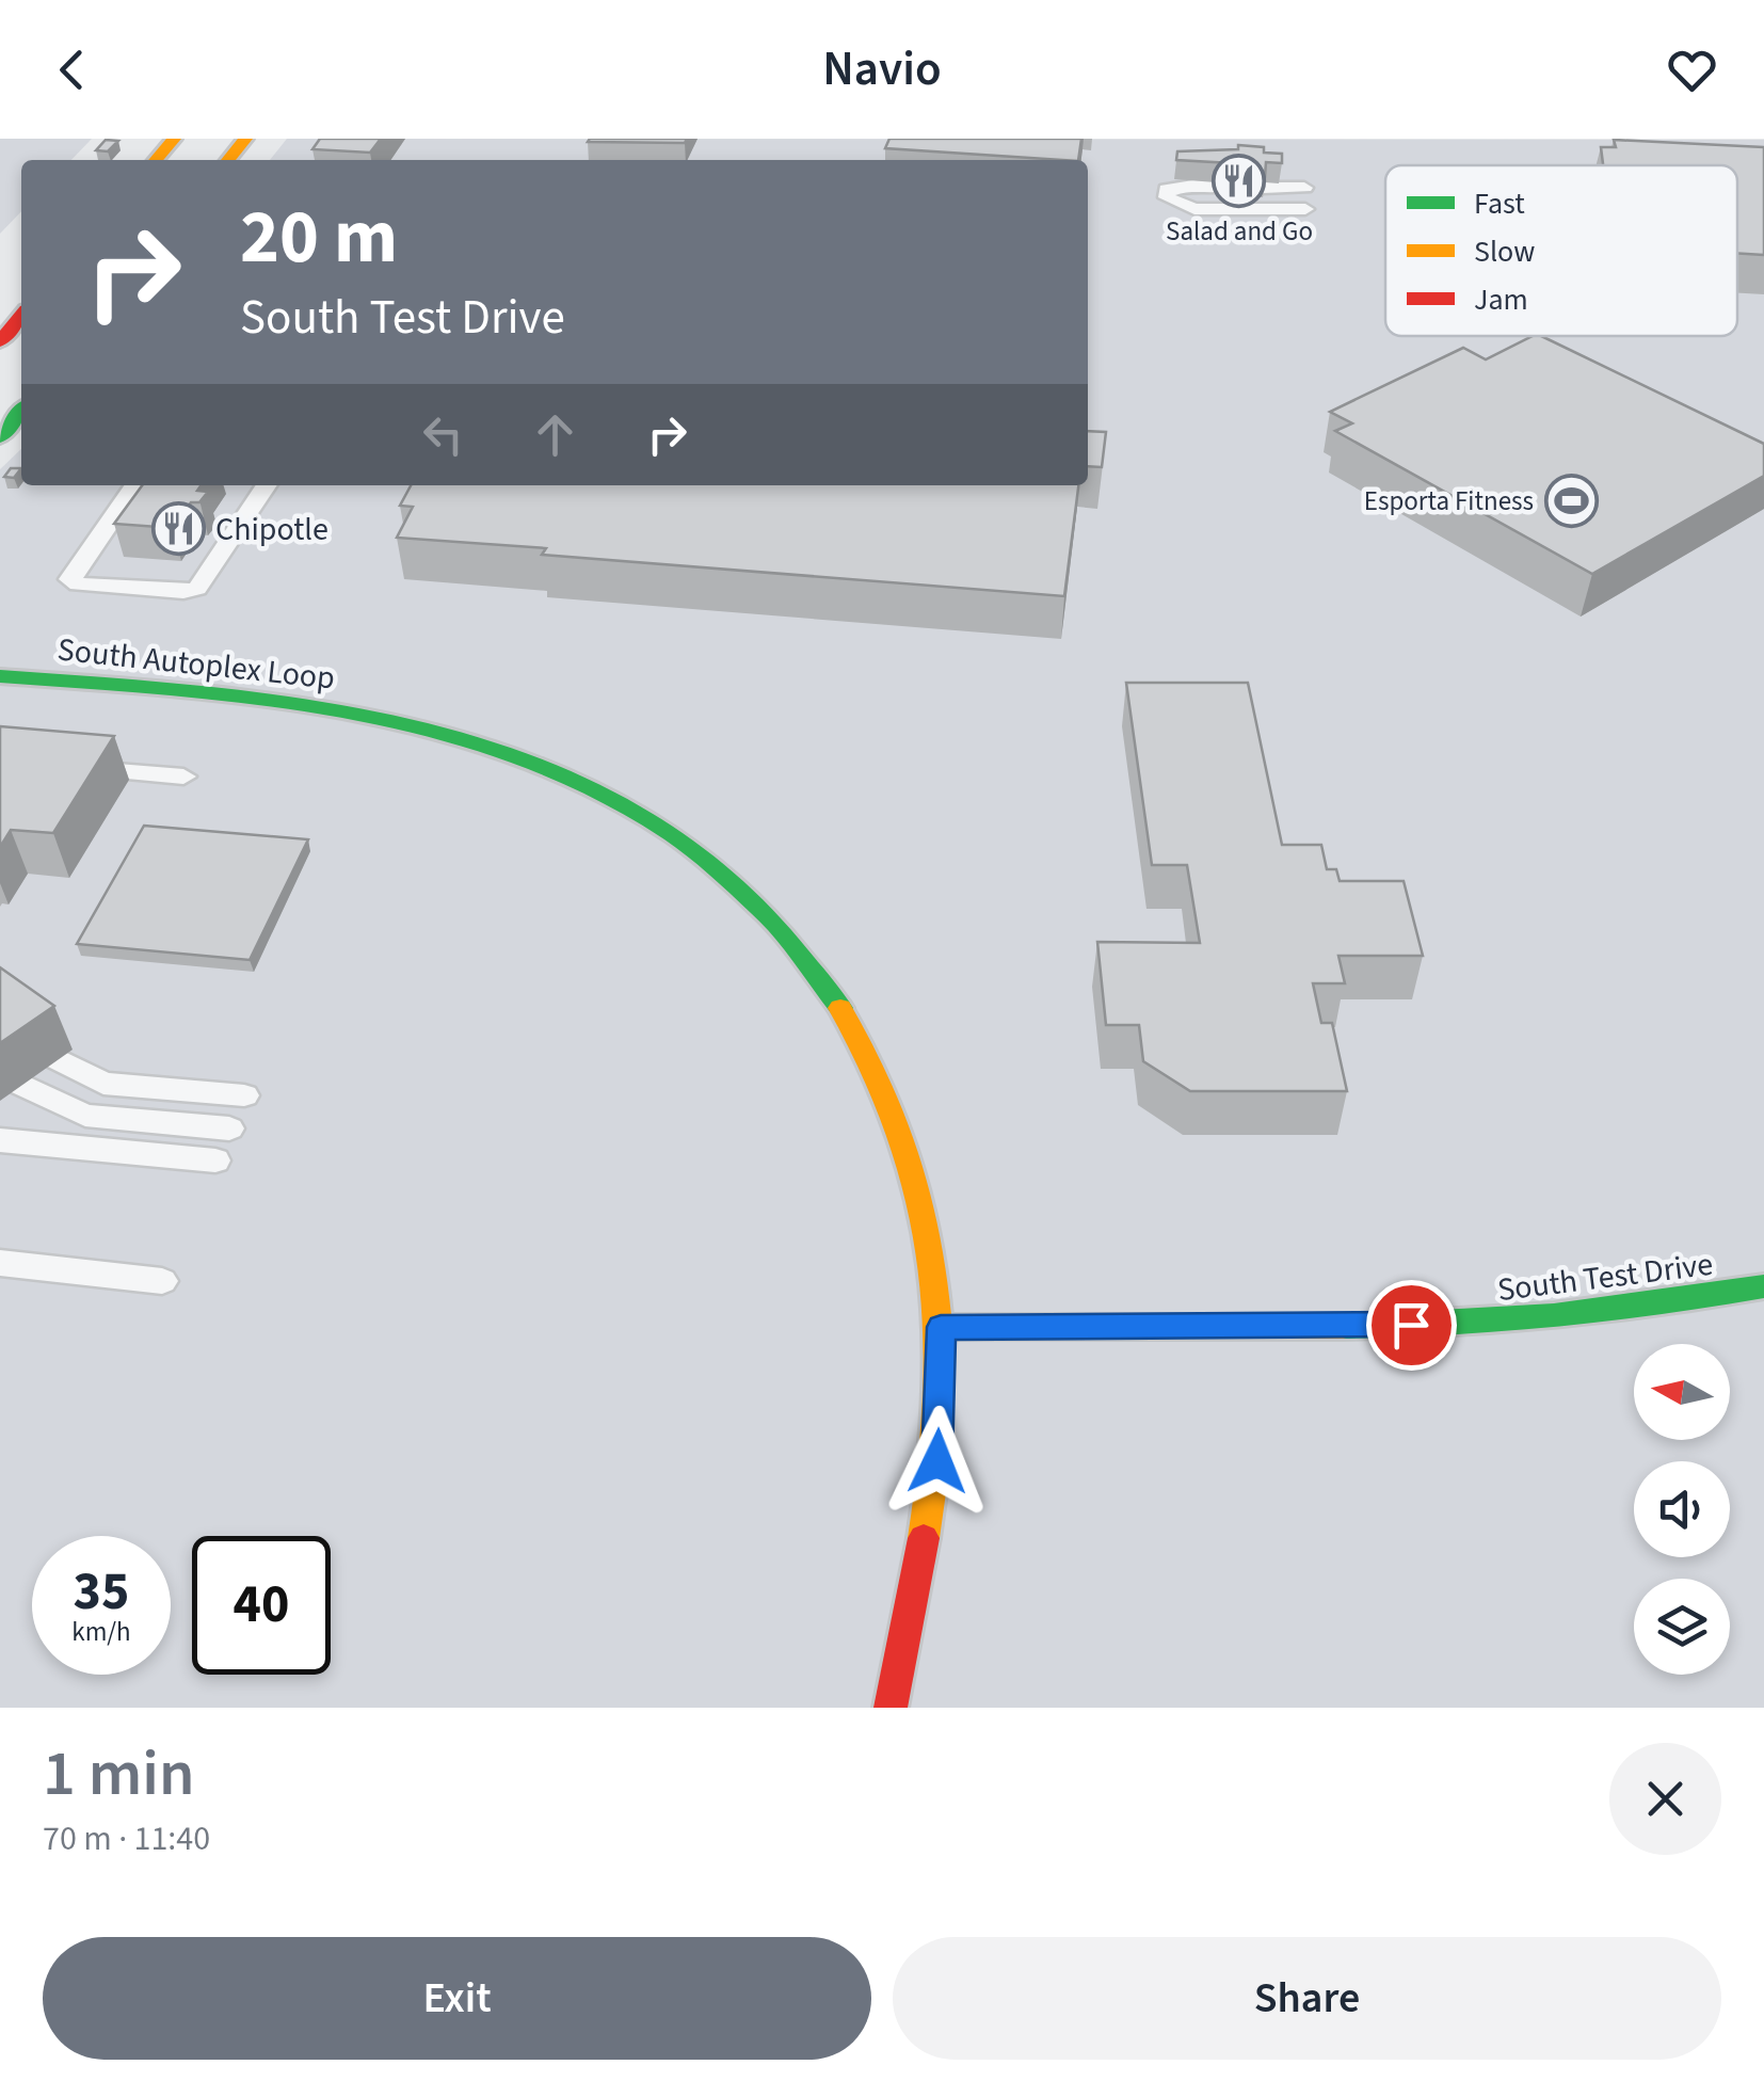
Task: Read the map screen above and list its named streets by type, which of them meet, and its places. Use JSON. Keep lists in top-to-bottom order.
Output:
{
  "streets": {
    "street": ["South Autoplex Loop", "South Test Drive"]
  },
  "crossings": [
    ["South Autoplex Loop", "South Test Drive"]
  ],
  "places": {
    "restaurant": ["Salad and Go", "Chipotle"],
    "sports": ["Esporta Fitness"]
  },
  "legend": ["Fast", "Slow", "Jam"],
  "north": "left",
  "page": {
    "header": "Navio",
    "turn": ["20 m", "South Test Drive"],
    "speed": "35 km/h",
    "limit": "40",
    "heading": ["1 min", "70 m · 11:40"],
    "buttons": ["Exit", "Share"]
  }
}
